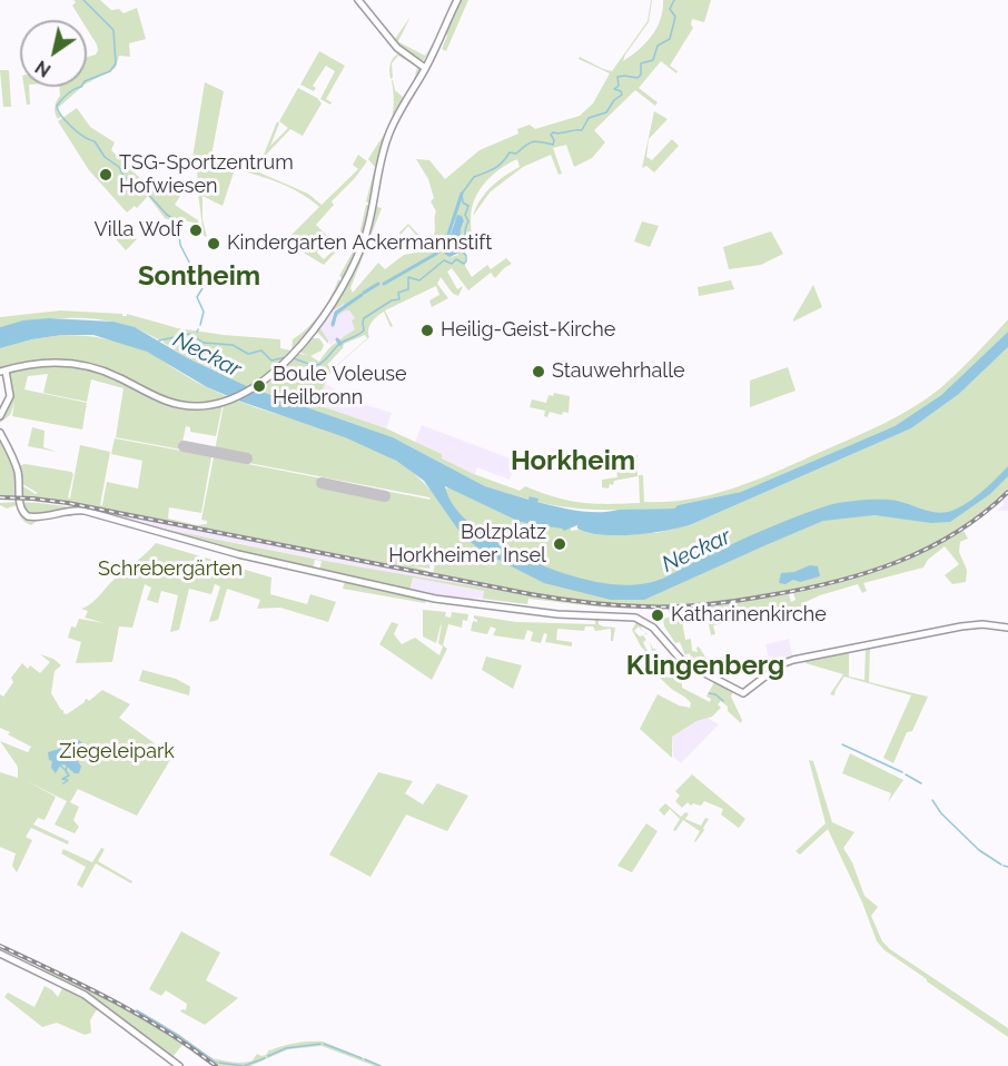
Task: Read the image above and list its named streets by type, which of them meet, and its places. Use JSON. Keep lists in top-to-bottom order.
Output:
{
  "districts": ["Sontheim", "Horkheim", "Klingenberg"],
  "water": ["Neckar"],
  "parks": ["Schrebergärten", "Ziegeleipark"],
  "places": [
    "TSG-Sportzentrum Hofwiesen",
    "Villa Wolf",
    "Kindergarten Ackermannstift",
    "Heilig-Geist-Kirche",
    "Stauwehrhalle",
    "Boule Voleuse Heilbronn",
    "Bolzplatz Horkheimer Insel",
    "Katharinenkirche"
  ],
  "north": "bottom left"
}
